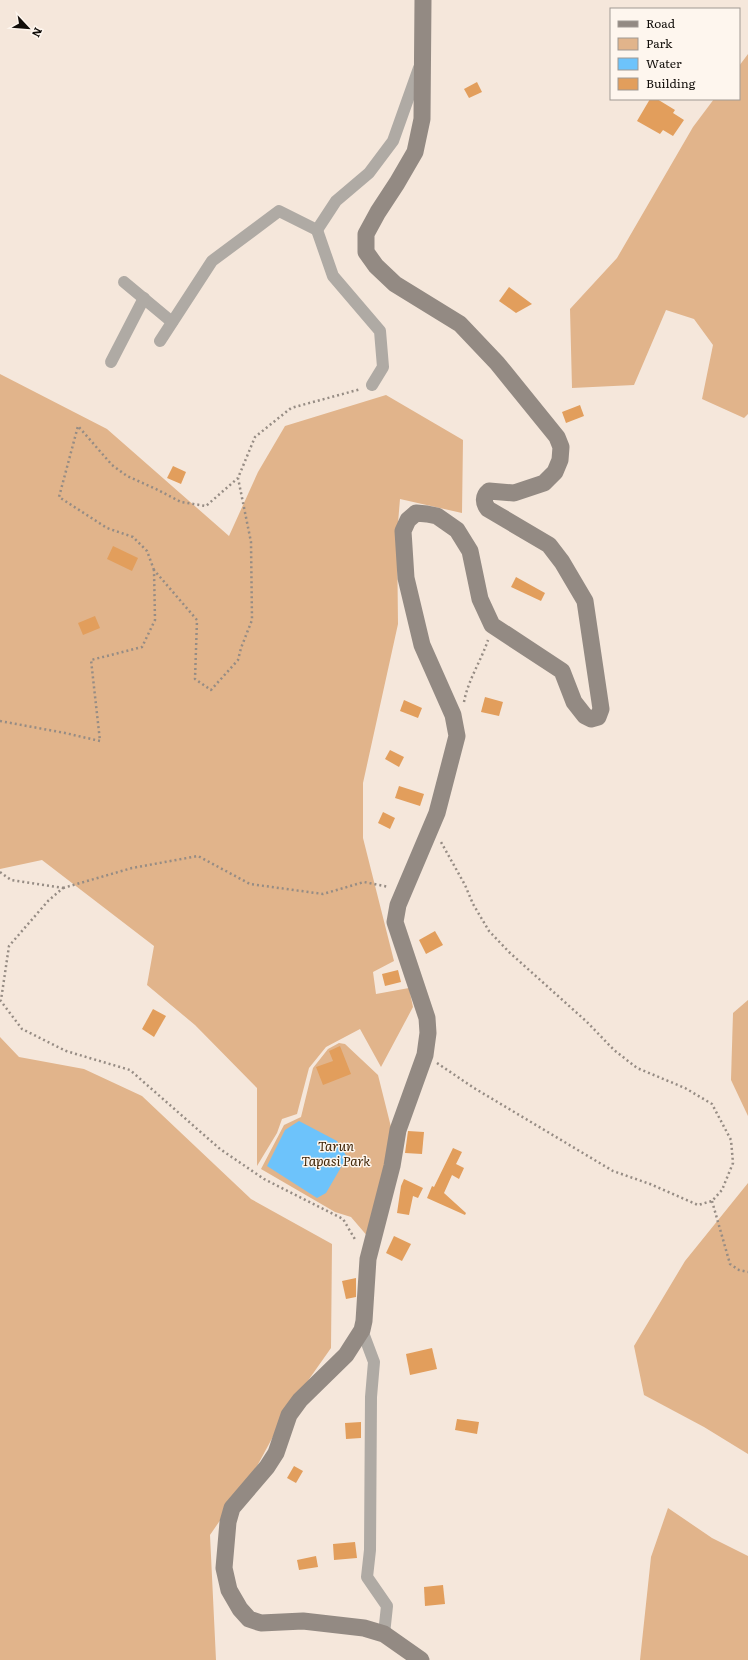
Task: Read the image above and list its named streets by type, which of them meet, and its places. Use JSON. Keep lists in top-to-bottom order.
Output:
{
  "parks": ["Tarun Tapasi Park"],
  "legend": [
    "Road",
    "Park",
    "Water",
    "Building"
  ],
  "north": "bottom right"
}
